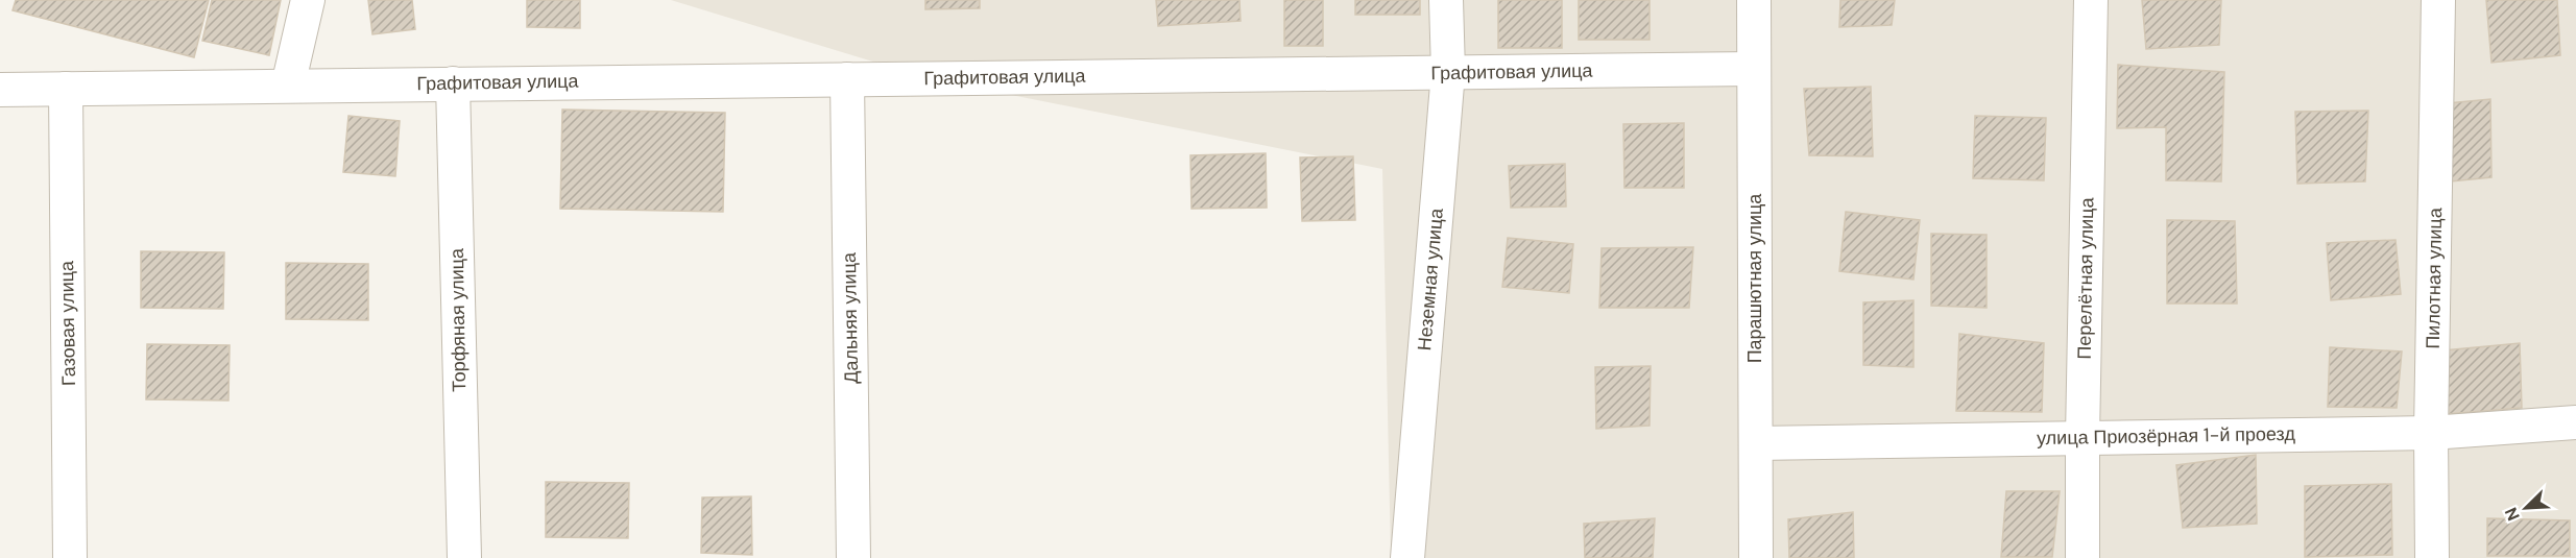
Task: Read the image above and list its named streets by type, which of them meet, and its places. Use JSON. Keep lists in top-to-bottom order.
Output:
{
  "streets": {
    "street": [
      "Графитовая улица",
      "Парашютная улица",
      "Перелётная улица",
      "Пилотная улица",
      "Неземная улица",
      "Дальняя улица",
      "Торфяная улица",
      "Газовая улица",
      "улица Приозёрная 1-й проезд"
    ]
  },
  "crossings": [
    ["Графитовая улица", "Парашютная улица"],
    ["Графитовая улица", "Неземная улица"],
    ["Графитовая улица", "Дальняя улица"],
    ["Графитовая улица", "Торфяная улица"],
    ["Графитовая улица", "Газовая улица"],
    ["Парашютная улица", "улица Приозёрная 1-й проезд"],
    ["Перелётная улица", "улица Приозёрная 1-й проезд"],
    ["Пилотная улица", "улица Приозёрная 1-й проезд"]
  ],
  "north": "bottom left"
}
